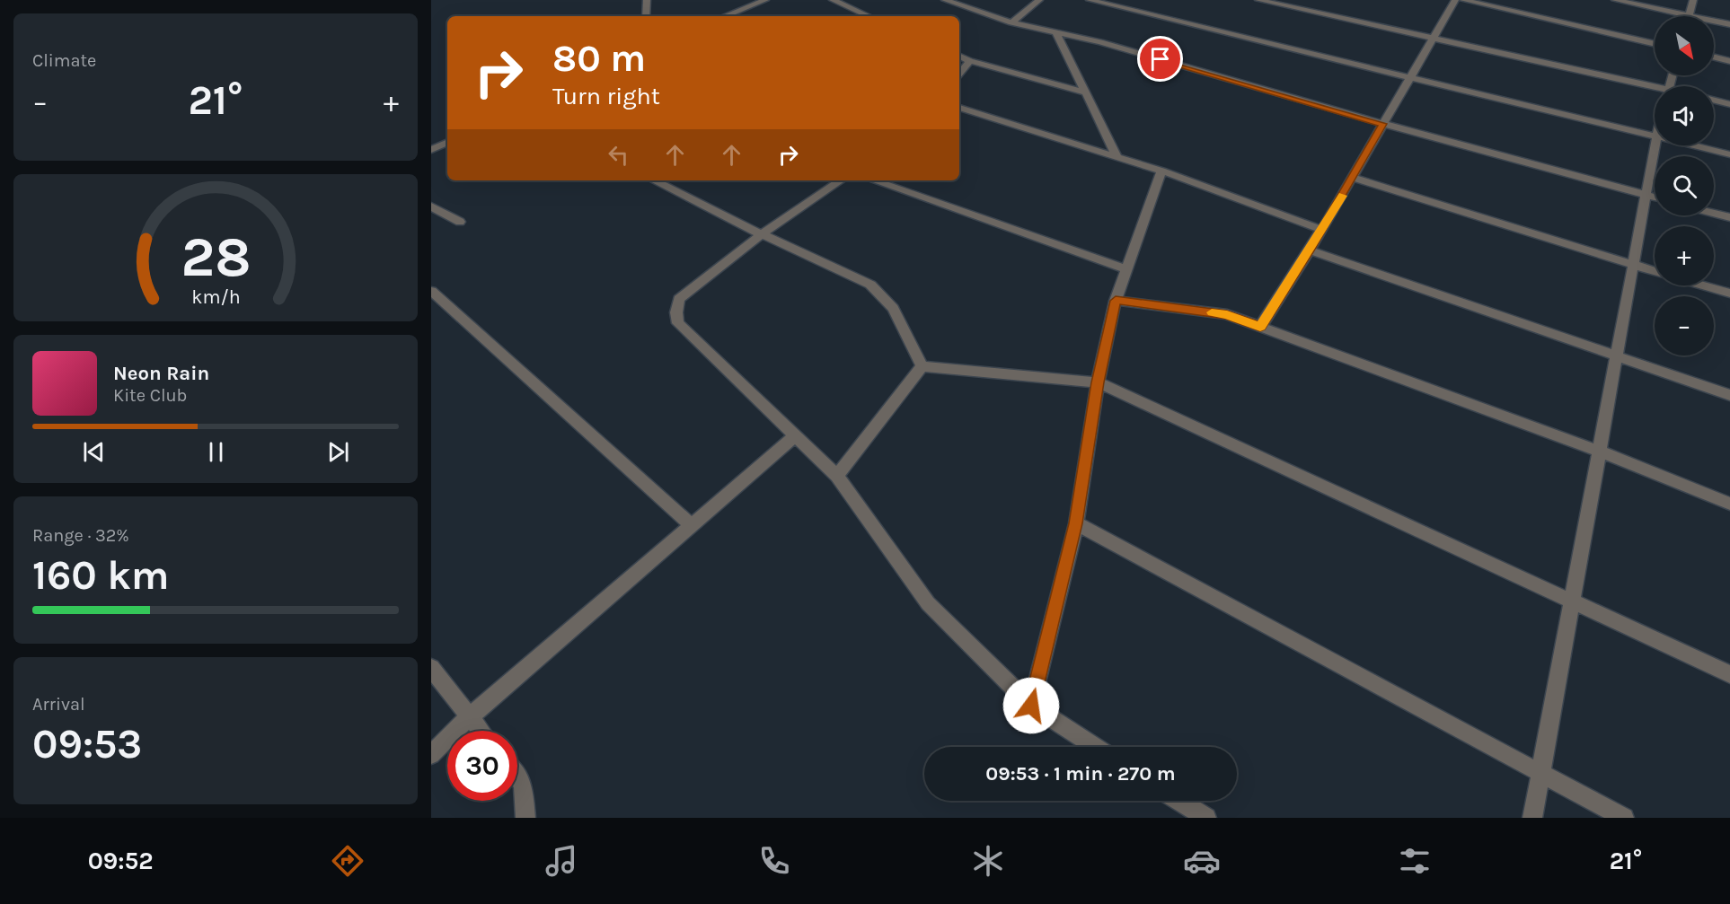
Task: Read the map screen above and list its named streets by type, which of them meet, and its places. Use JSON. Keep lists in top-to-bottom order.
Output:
{
  "north": "bottom right",
  "page": {
    "tile": [
      "Climate",
      ["Range · 32%", "160 km"],
      ["Arrival", "09:53"]
    ],
    "map_buttons": ["+", "−"],
    "turn": ["80 m", "Turn right"],
    "heat": ["−", "21°", "+"],
    "song": ["Neon Rain", "Kite Club"],
    "limit": "30",
    "trip": "09:53 · 1 min · 270 m",
    "tabs": ["09:52", "21°"],
    "gauge": ["28", "km/h"]
  }
}
